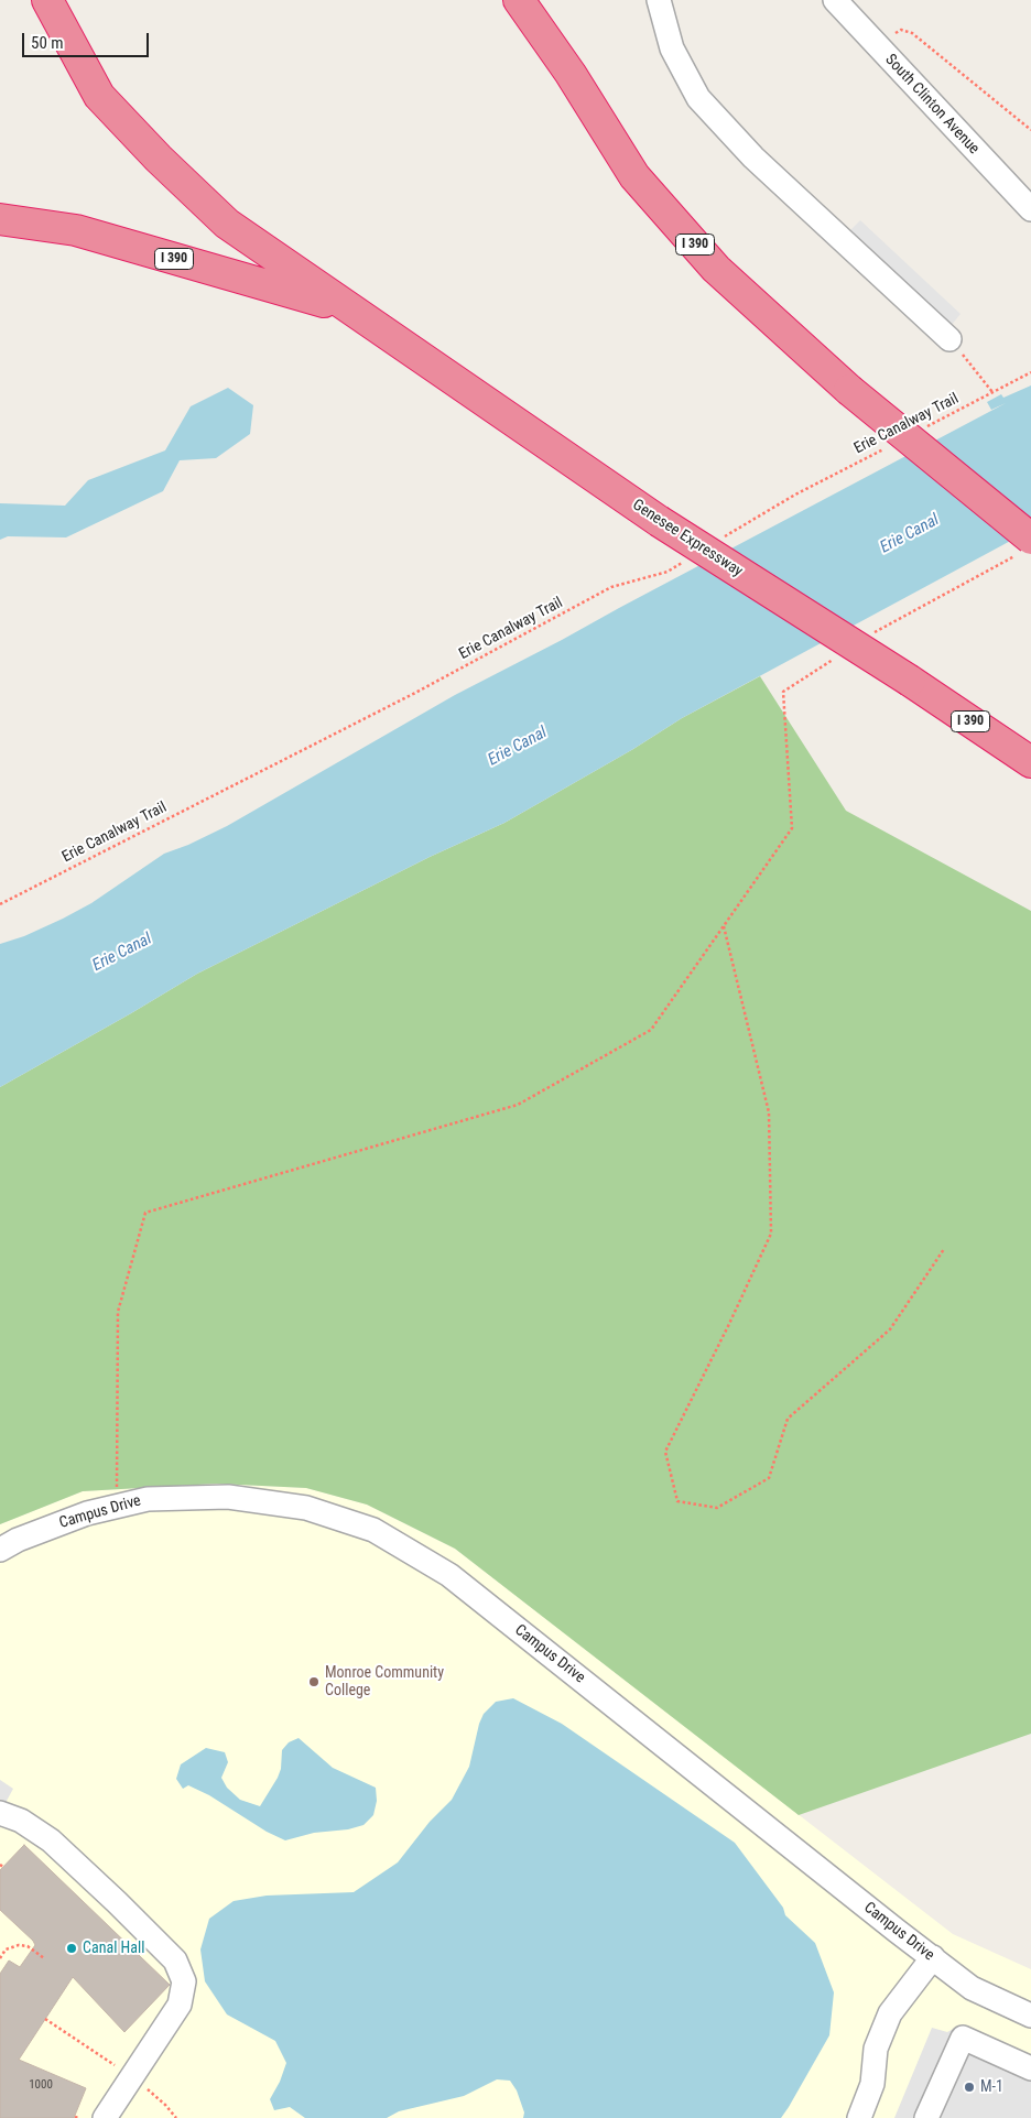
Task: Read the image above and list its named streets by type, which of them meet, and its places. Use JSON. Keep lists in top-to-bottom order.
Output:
{
  "streets": {
    "highway": ["I 390", "Genesee Expressway"],
    "street": ["South Clinton Avenue", "Campus Drive"],
    "path": ["Erie Canalway Trail"]
  },
  "crossings": [
    ["I 390", "Genesee Expressway"]
  ],
  "water": ["Erie Canal"],
  "places": ["Monroe Community College", "Canal Hall", "M-1"],
  "house_numbers": ["1000"],
  "scale_bar": "50 m"
}
